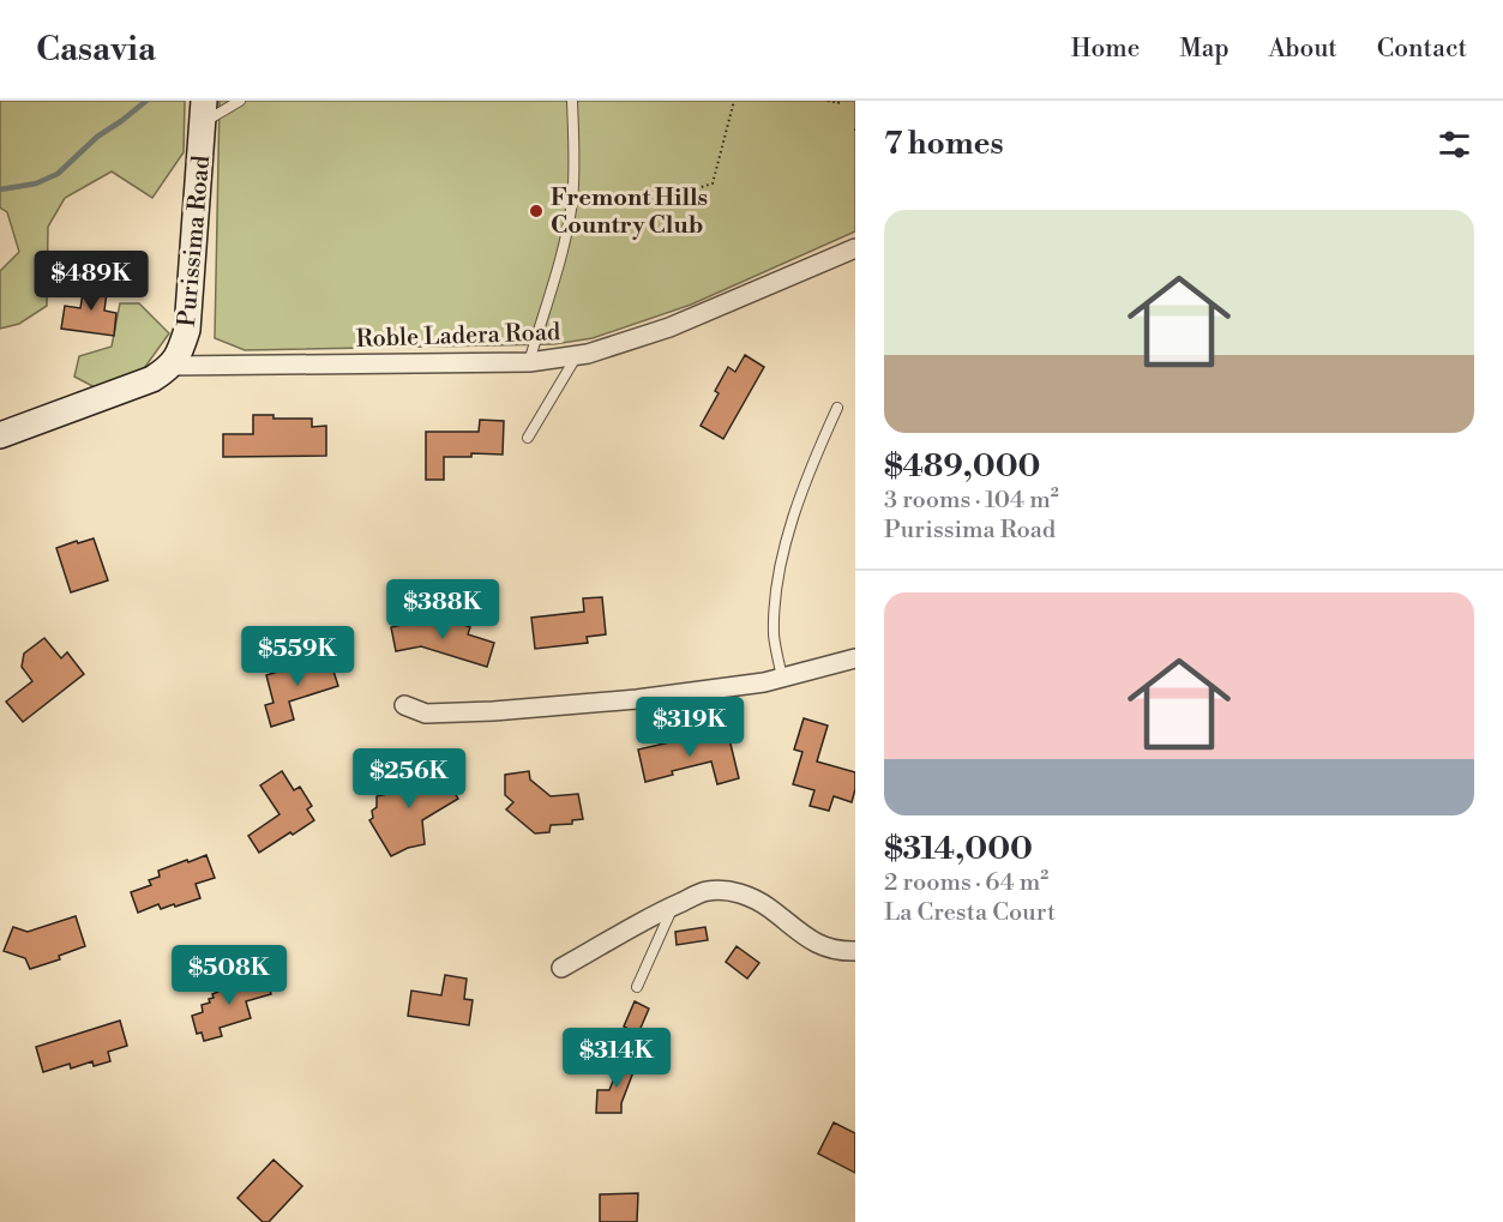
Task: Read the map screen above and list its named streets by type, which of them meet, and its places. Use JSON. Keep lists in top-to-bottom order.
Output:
{
  "streets": {
    "street": ["Purissima Road", "Roble Ladera Road"]
  },
  "crossings": [
    ["Purissima Road", "Roble Ladera Road"]
  ],
  "places": ["Fremont Hills Country Club"],
  "page": {
    "header": "Casavia",
    "nav": [
      "Home",
      "Map",
      "About",
      "Contact"
    ],
    "heading": "7 homes",
    "list": [
      {
        "name": "$489,000",
        "note": "3 rooms · 104 m² · Purissima Road"
      },
      {
        "name": "$314,000",
        "note": "2 rooms · 64 m² · La Cresta Court"
      }
    ],
    "price": [
      "$489K",
      "$388K",
      "$559K",
      "$319K",
      "$256K",
      "$508K",
      "$314K"
    ]
  }
}
